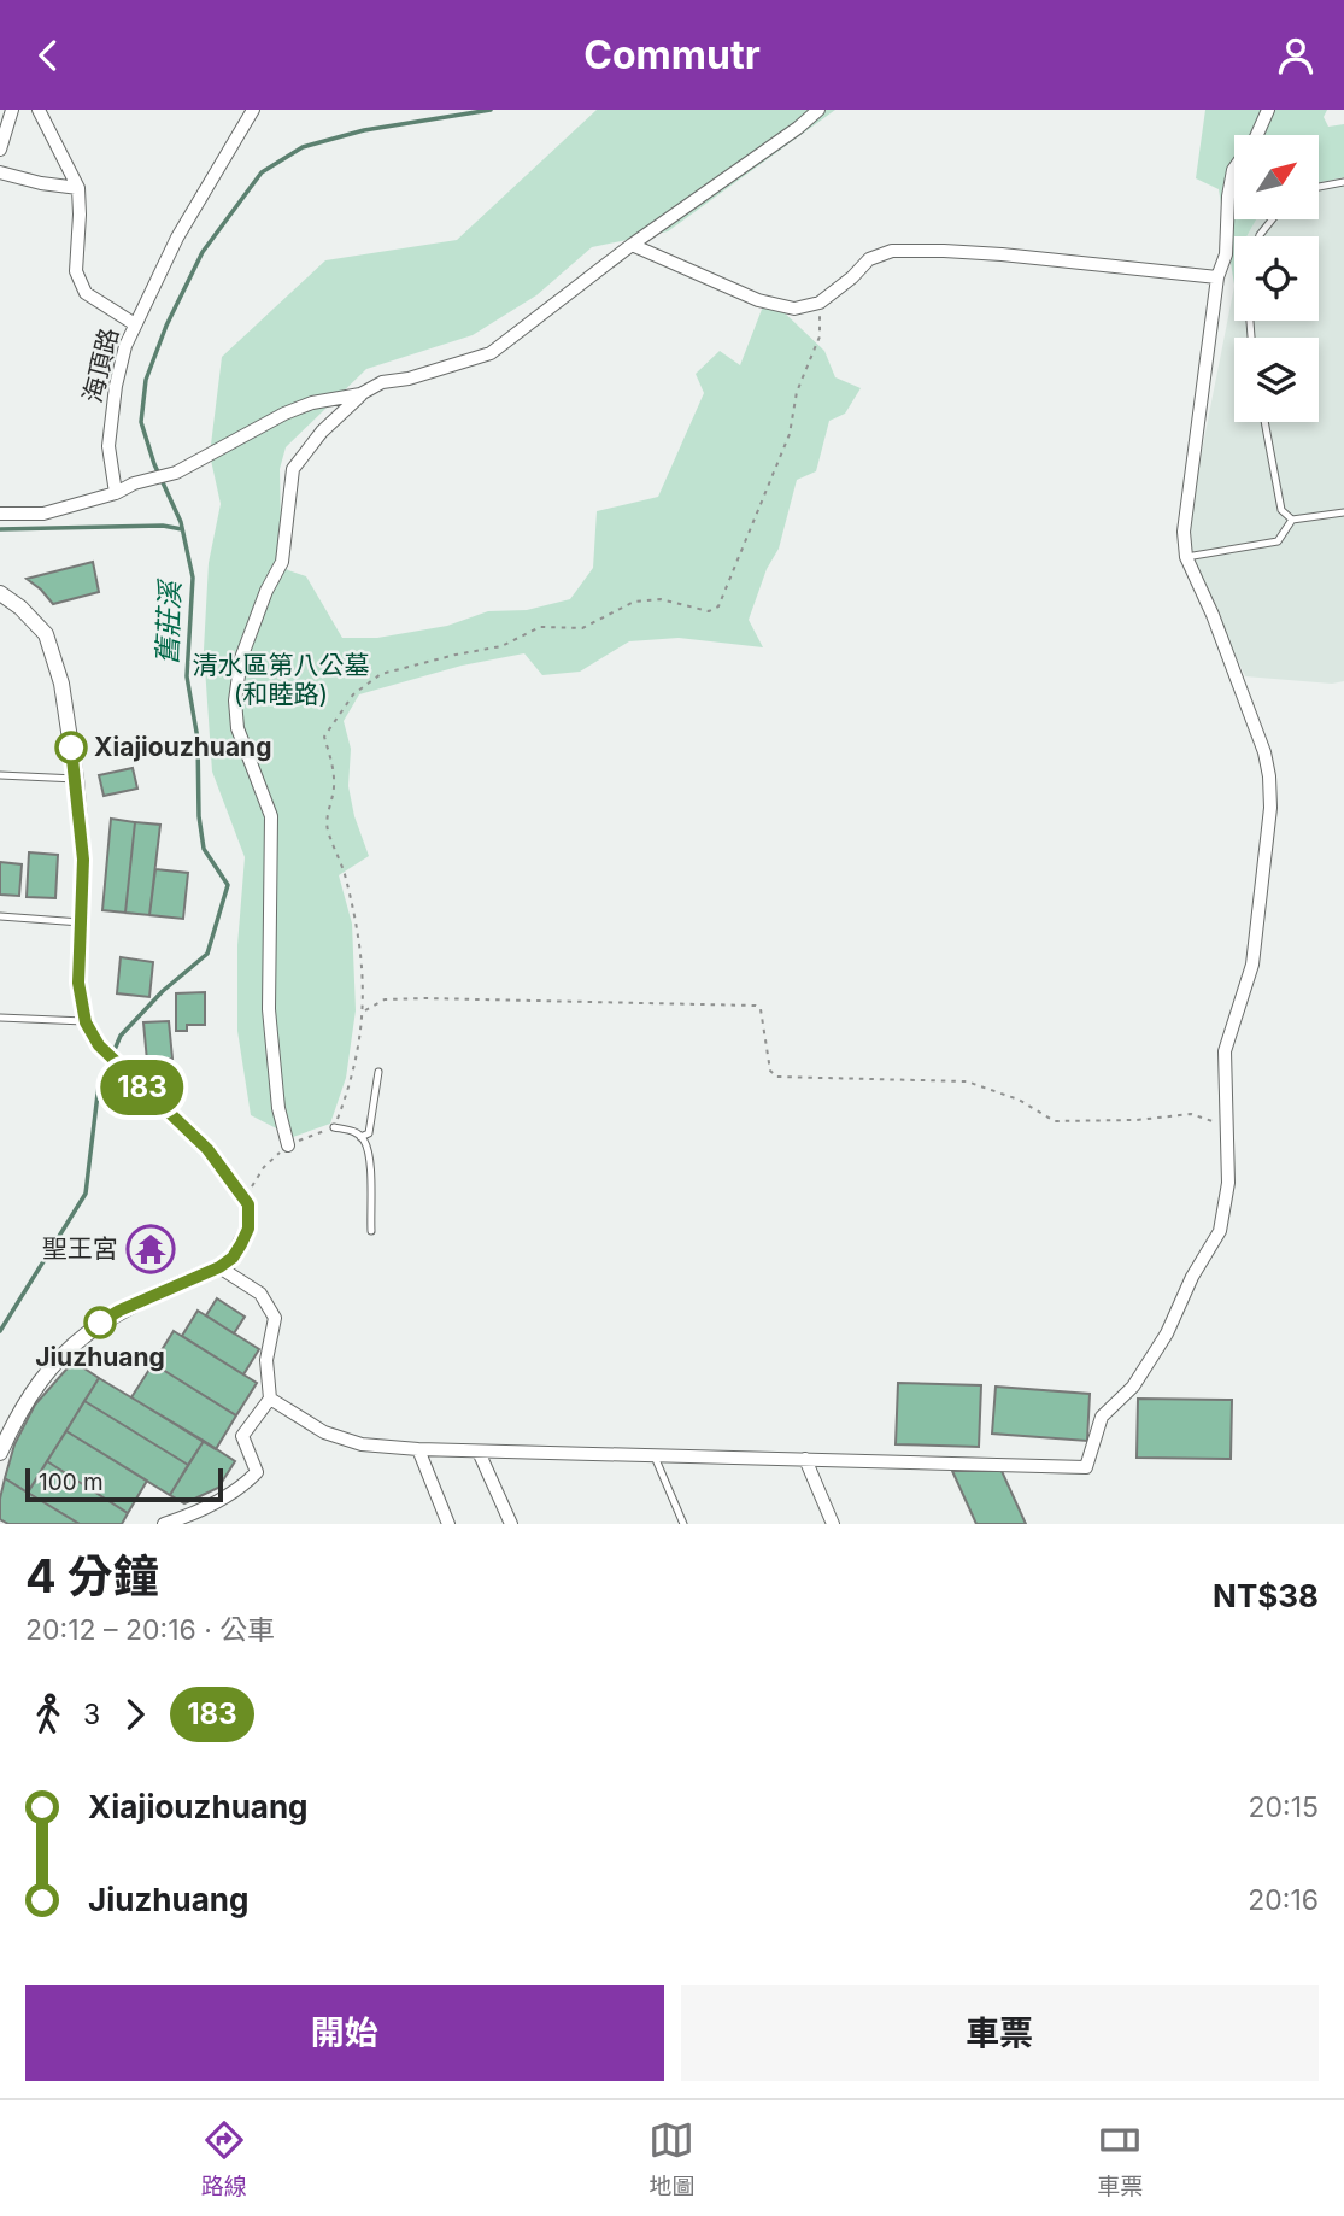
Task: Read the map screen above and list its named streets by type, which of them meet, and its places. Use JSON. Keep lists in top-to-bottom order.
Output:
{
  "streets": {
    "street": ["海頂路"]
  },
  "water": ["舊莊溪"],
  "parks": ["清水區第八公墓 (和睦路)"],
  "places": {
    "other": ["Xiajiouzhuang", "Jiuzhuang"],
    "temple": ["聖王宮"]
  },
  "lines": ["bus line 183"],
  "scale_bar": "100 m",
  "north": "top right",
  "page": {
    "header": "Commutr",
    "on_map": "183",
    "scale": "100 m",
    "heading": ["4 分鐘", "20:12 – 20:16 · 公車", "NT$38"],
    "legs": ["3", "183"],
    "list": [
      {
        "name": "Xiajiouzhuang",
        "value": "20:15"
      },
      {
        "name": "Jiuzhuang",
        "value": "20:16"
      }
    ],
    "buttons": ["開始", "車票"],
    "tabs": ["路線", "地圖", "車票"]
  }
}
